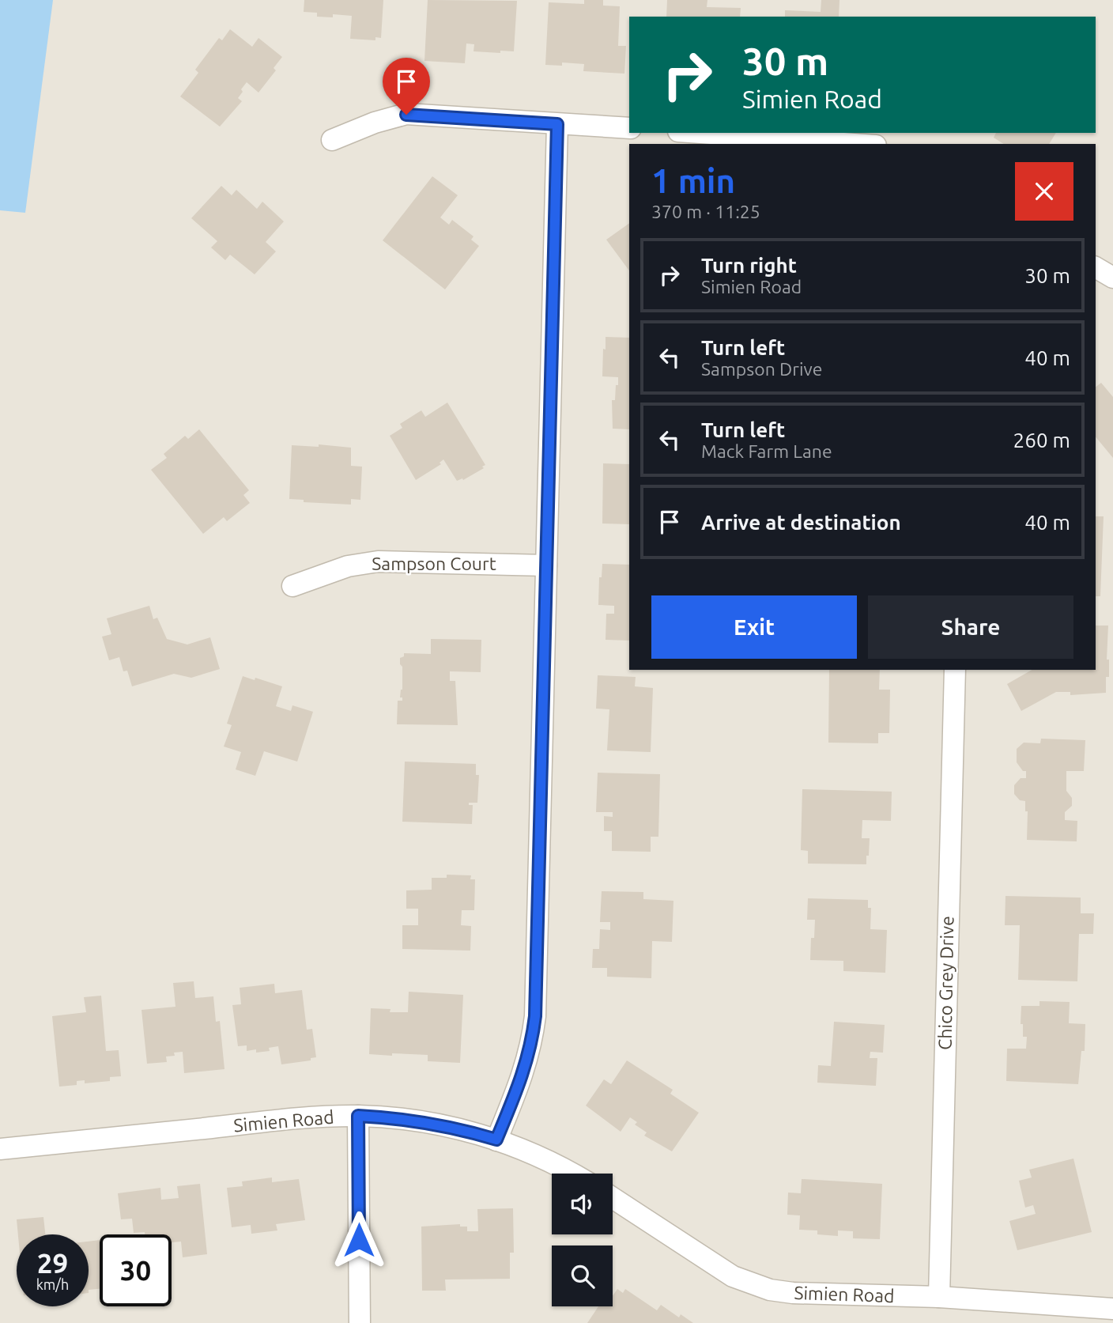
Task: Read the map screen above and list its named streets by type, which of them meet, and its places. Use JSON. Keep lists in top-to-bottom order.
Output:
{
  "streets": {
    "street": ["Sampson Court", "Chico Grey Drive", "Simien Road"]
  },
  "crossings": [
    ["Chico Grey Drive", "Simien Road"]
  ],
  "page": {
    "turn": ["30 m", "Simien Road"],
    "heading": ["1 min", "370 m · 11:25"],
    "list": [
      {
        "name": "Turn right",
        "note": "Simien Road",
        "value": "30 m"
      },
      {
        "name": "Turn left",
        "note": "Sampson Drive",
        "value": "40 m"
      },
      {
        "name": "Turn left",
        "note": "Mack Farm Lane",
        "value": "260 m"
      },
      {
        "name": "Arrive at destination",
        "value": "40 m"
      }
    ],
    "buttons": ["Exit", "Share"],
    "speed": "29 km/h",
    "limit": "30"
  }
}
